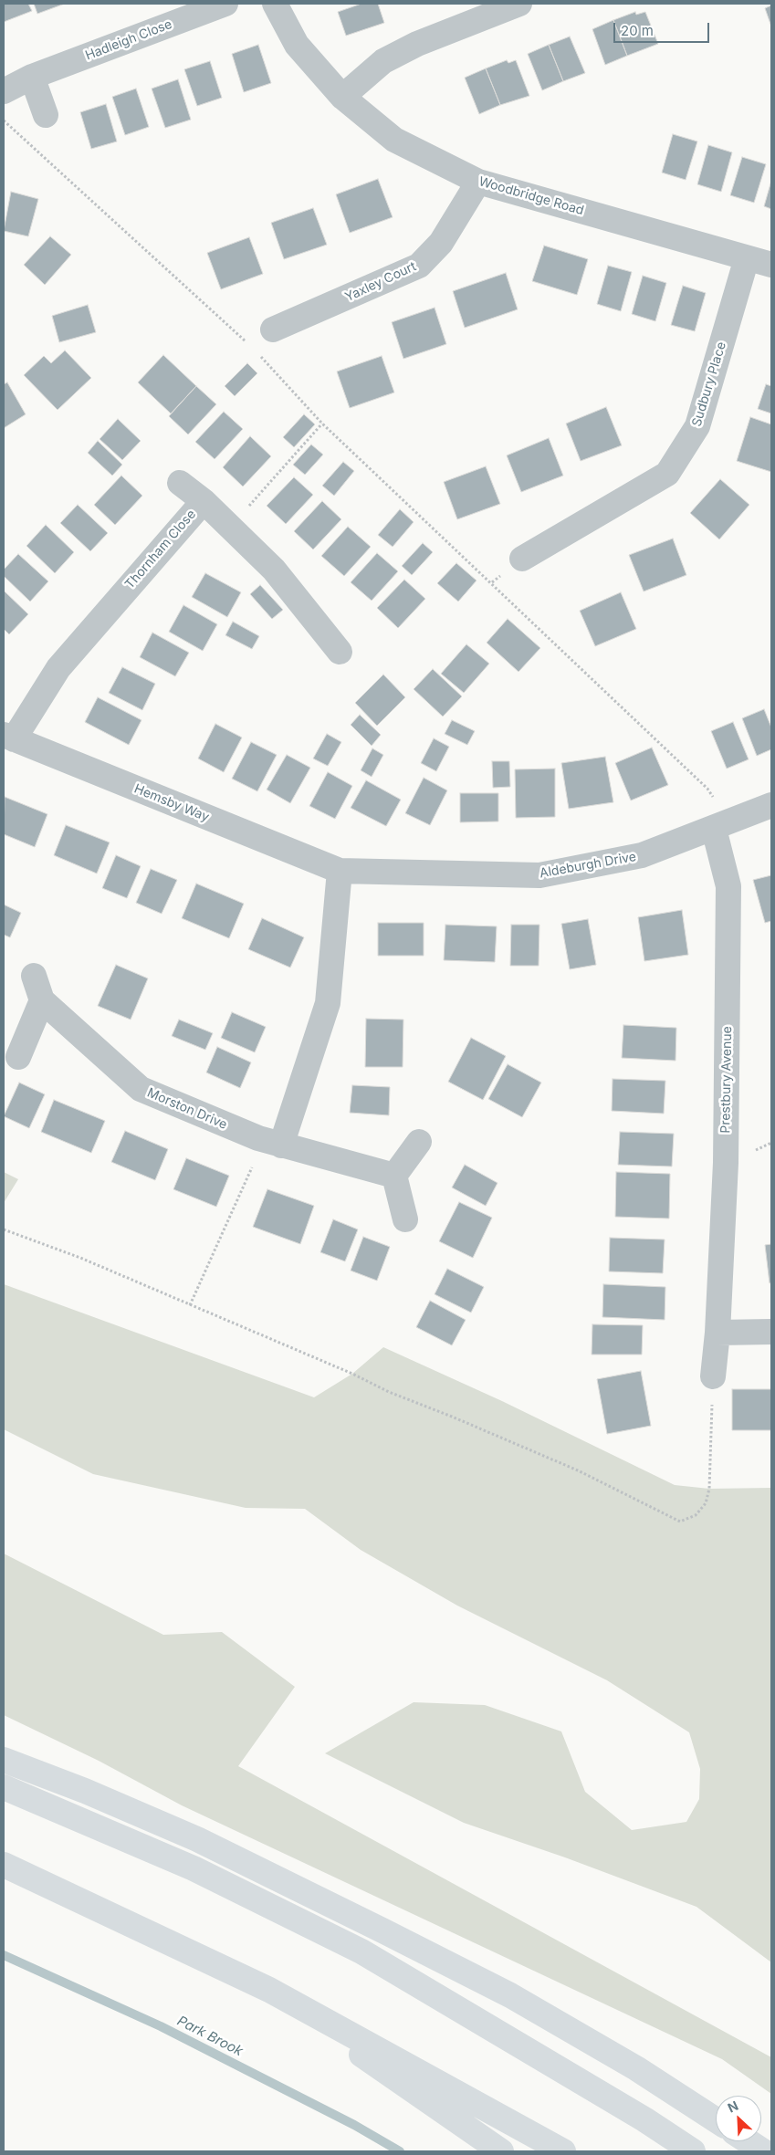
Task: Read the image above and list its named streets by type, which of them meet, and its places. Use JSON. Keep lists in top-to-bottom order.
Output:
{
  "streets": {
    "street": [
      "Hadleigh Close",
      "Woodbridge Road",
      "Yaxley Court",
      "Sudbury Place",
      "Thornham Close",
      "Hemsby Way",
      "Aldeburgh Drive",
      "Prestbury Avenue",
      "Morston Drive"
    ]
  },
  "crossings": [
    ["Woodbridge Road", "Yaxley Court"],
    ["Woodbridge Road", "Sudbury Place"],
    ["Thornham Close", "Hemsby Way"],
    ["Hemsby Way", "Aldeburgh Drive"],
    ["Aldeburgh Drive", "Prestbury Avenue"]
  ],
  "water": ["Park Brook"],
  "scale_bar": "20 m",
  "north": "top left"
}
